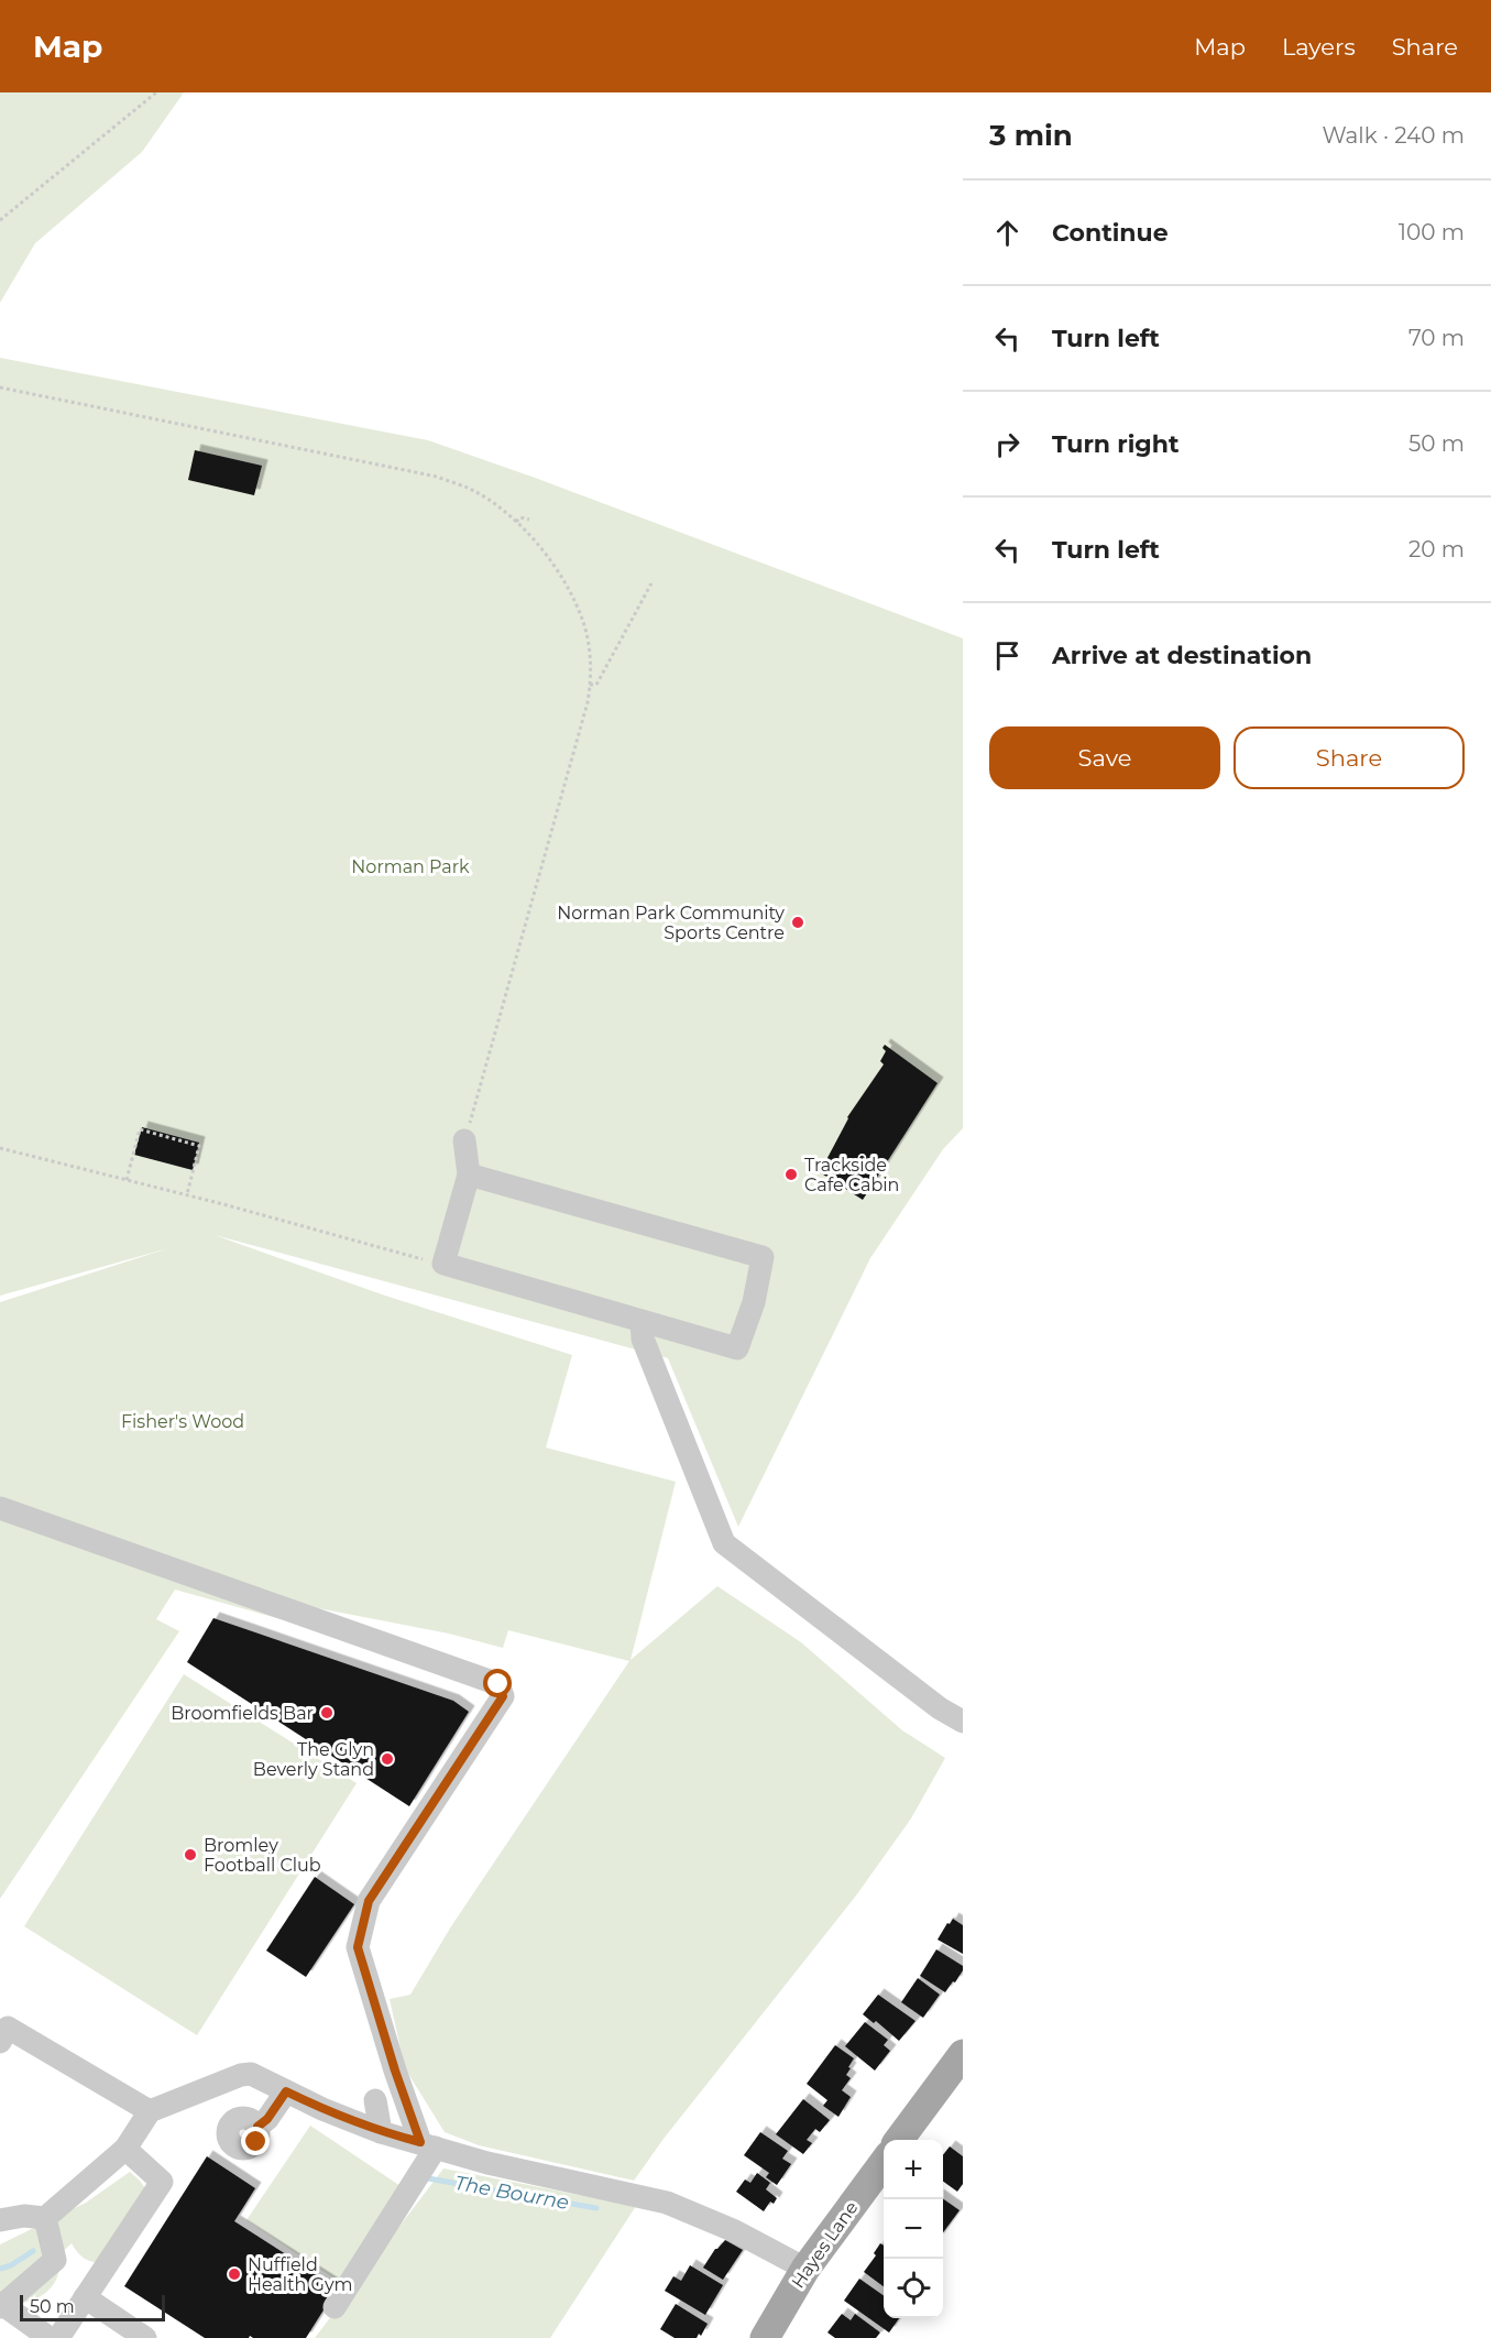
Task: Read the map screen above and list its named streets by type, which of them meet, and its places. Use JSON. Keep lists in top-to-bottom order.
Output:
{
  "streets": {
    "main road": ["Hayes Lane"]
  },
  "water": ["The Bourne"],
  "parks": ["Norman Park", "Fisher's Wood"],
  "places": [
    "Norman Park Community Sports Centre",
    "Trackside Cafe Cabin",
    "Broomfields Bar",
    "The Glyn Beverly Stand",
    "Bromley Football Club",
    "Nuffield Health Gym"
  ],
  "scale_bar": "50 m",
  "page": {
    "header": "Map",
    "nav": ["Map", "Layers", "Share"],
    "heading": ["3 min", "Walk · 240 m"],
    "list": [
      ["Continue", "100 m"],
      ["Turn left", "70 m"],
      ["Turn right", "50 m"],
      ["Turn left", "20 m"],
      "Arrive at destination"
    ],
    "buttons": ["Save", "Share"],
    "map_buttons": ["+", "−"],
    "scale": "50 m"
  }
}
